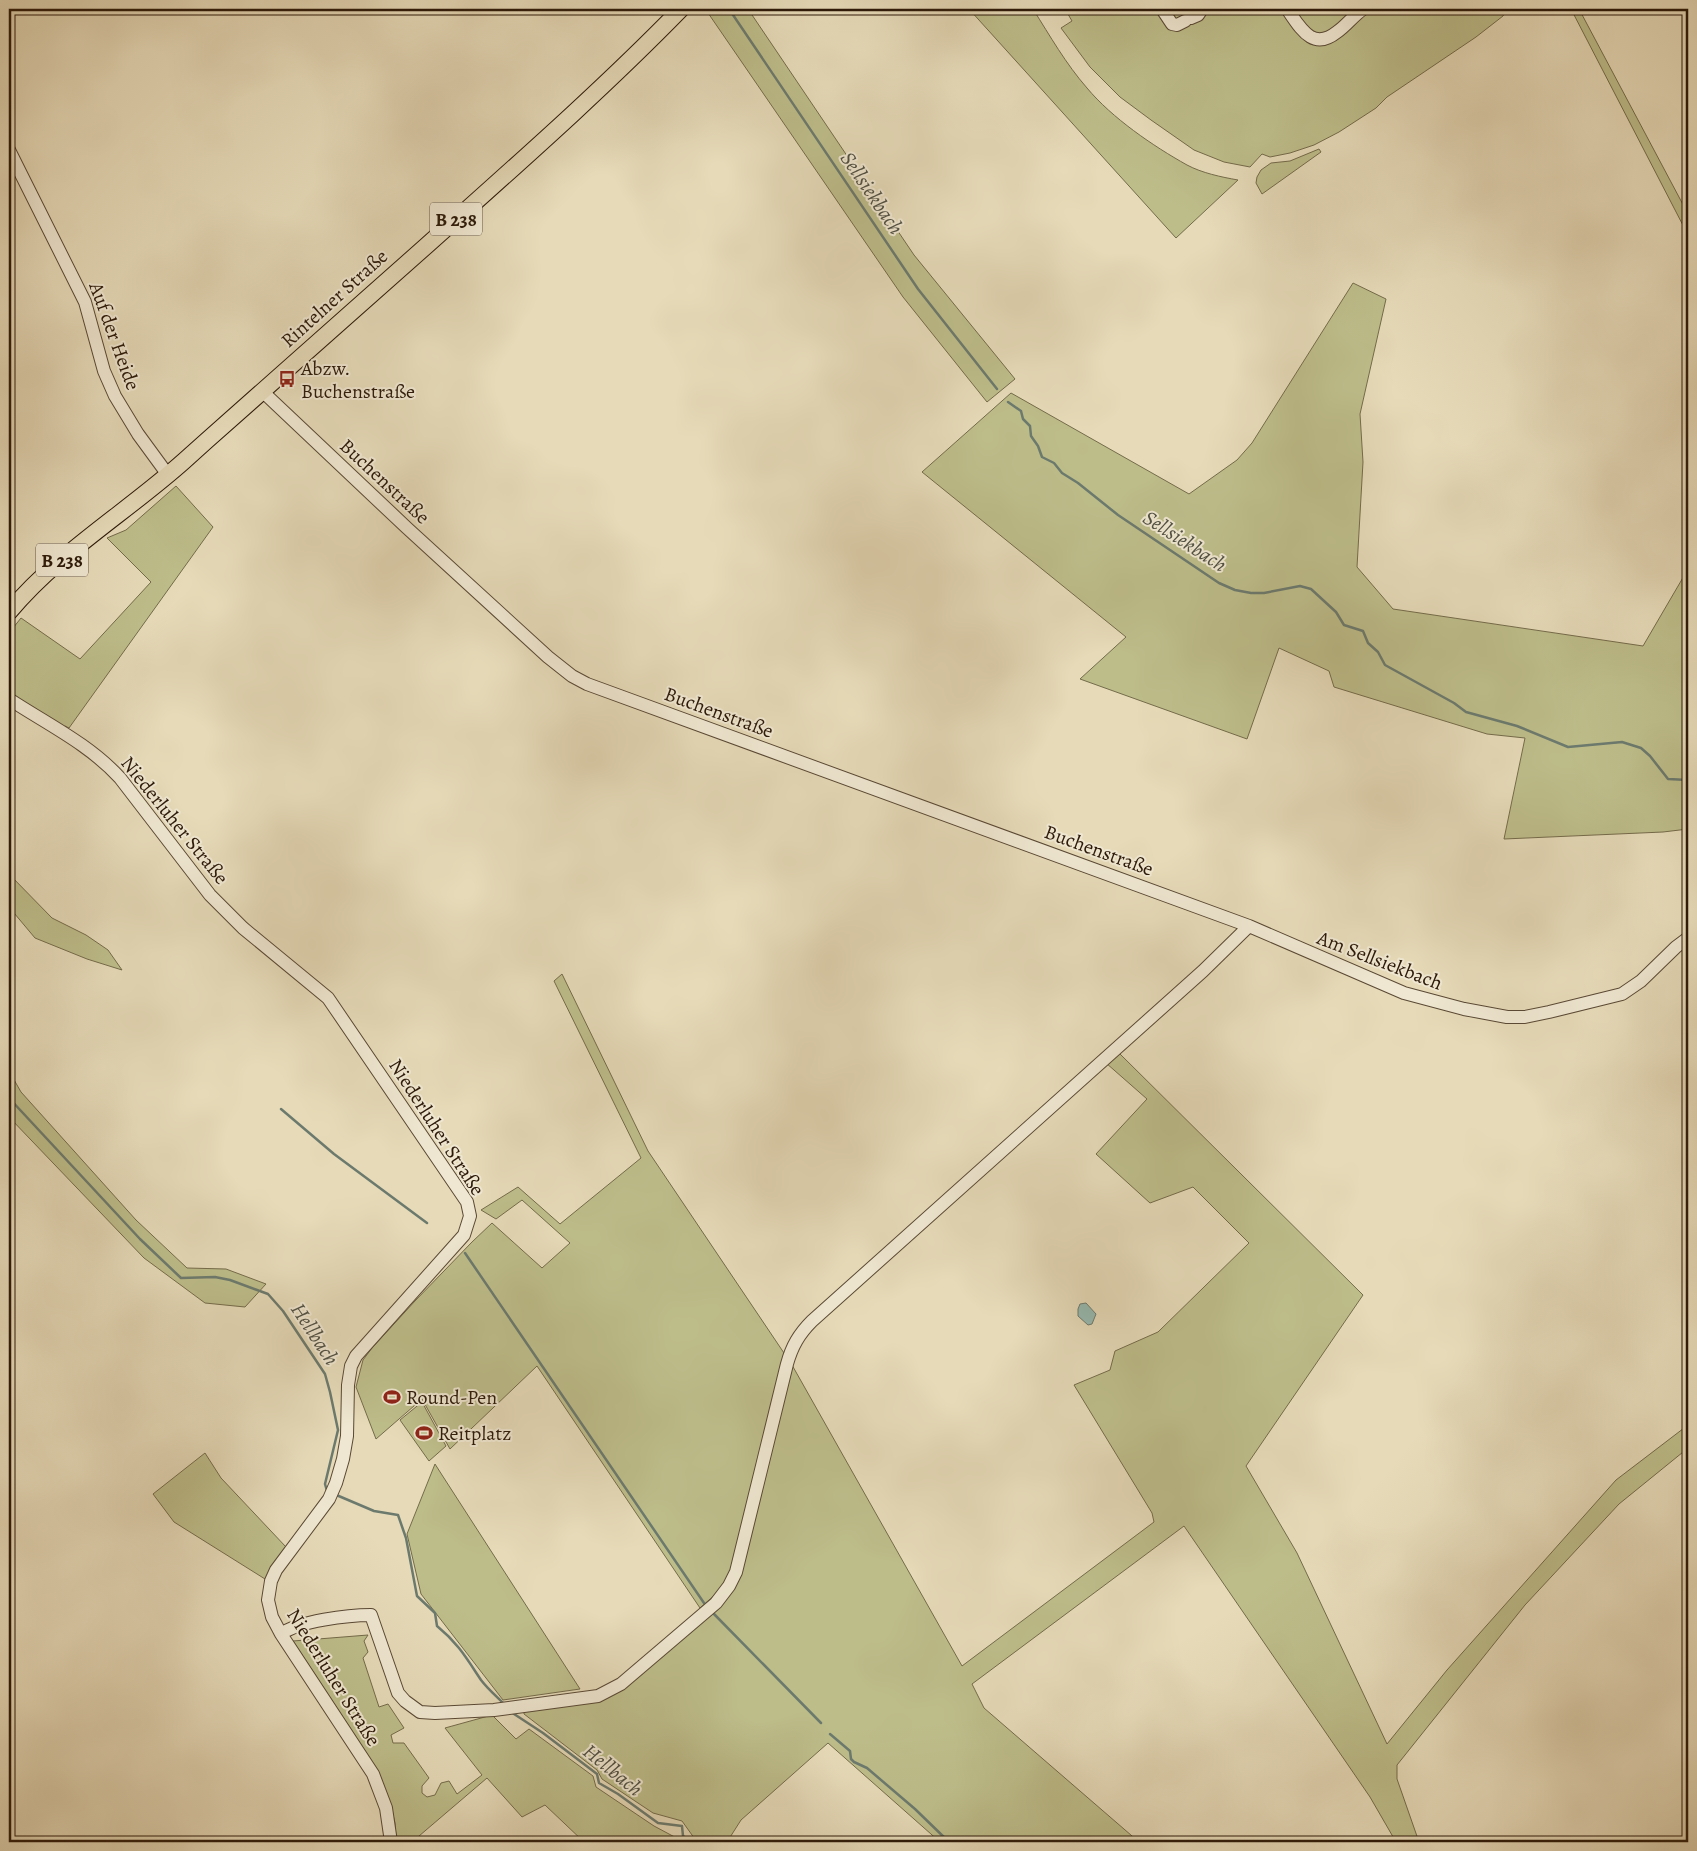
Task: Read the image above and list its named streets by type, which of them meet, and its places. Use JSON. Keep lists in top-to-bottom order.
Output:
{
  "streets": {
    "main road": ["B 238", "Rintelner Straße"],
    "street": [
      "Auf der Heide",
      "Buchenstraße",
      "Niederluher Straße",
      "Am Sellsiekbach"
    ]
  },
  "crossings": [
    ["Rintelner Straße", "Auf der Heide"],
    ["Rintelner Straße", "Buchenstraße"],
    ["Buchenstraße", "Am Sellsiekbach"]
  ],
  "water": ["Sellsiekbach", "Hellbach"],
  "places": {
    "bus stop": ["Abzw. Buchenstraße"],
    "sports": ["Round-Pen", "Reitplatz"]
  }
}
